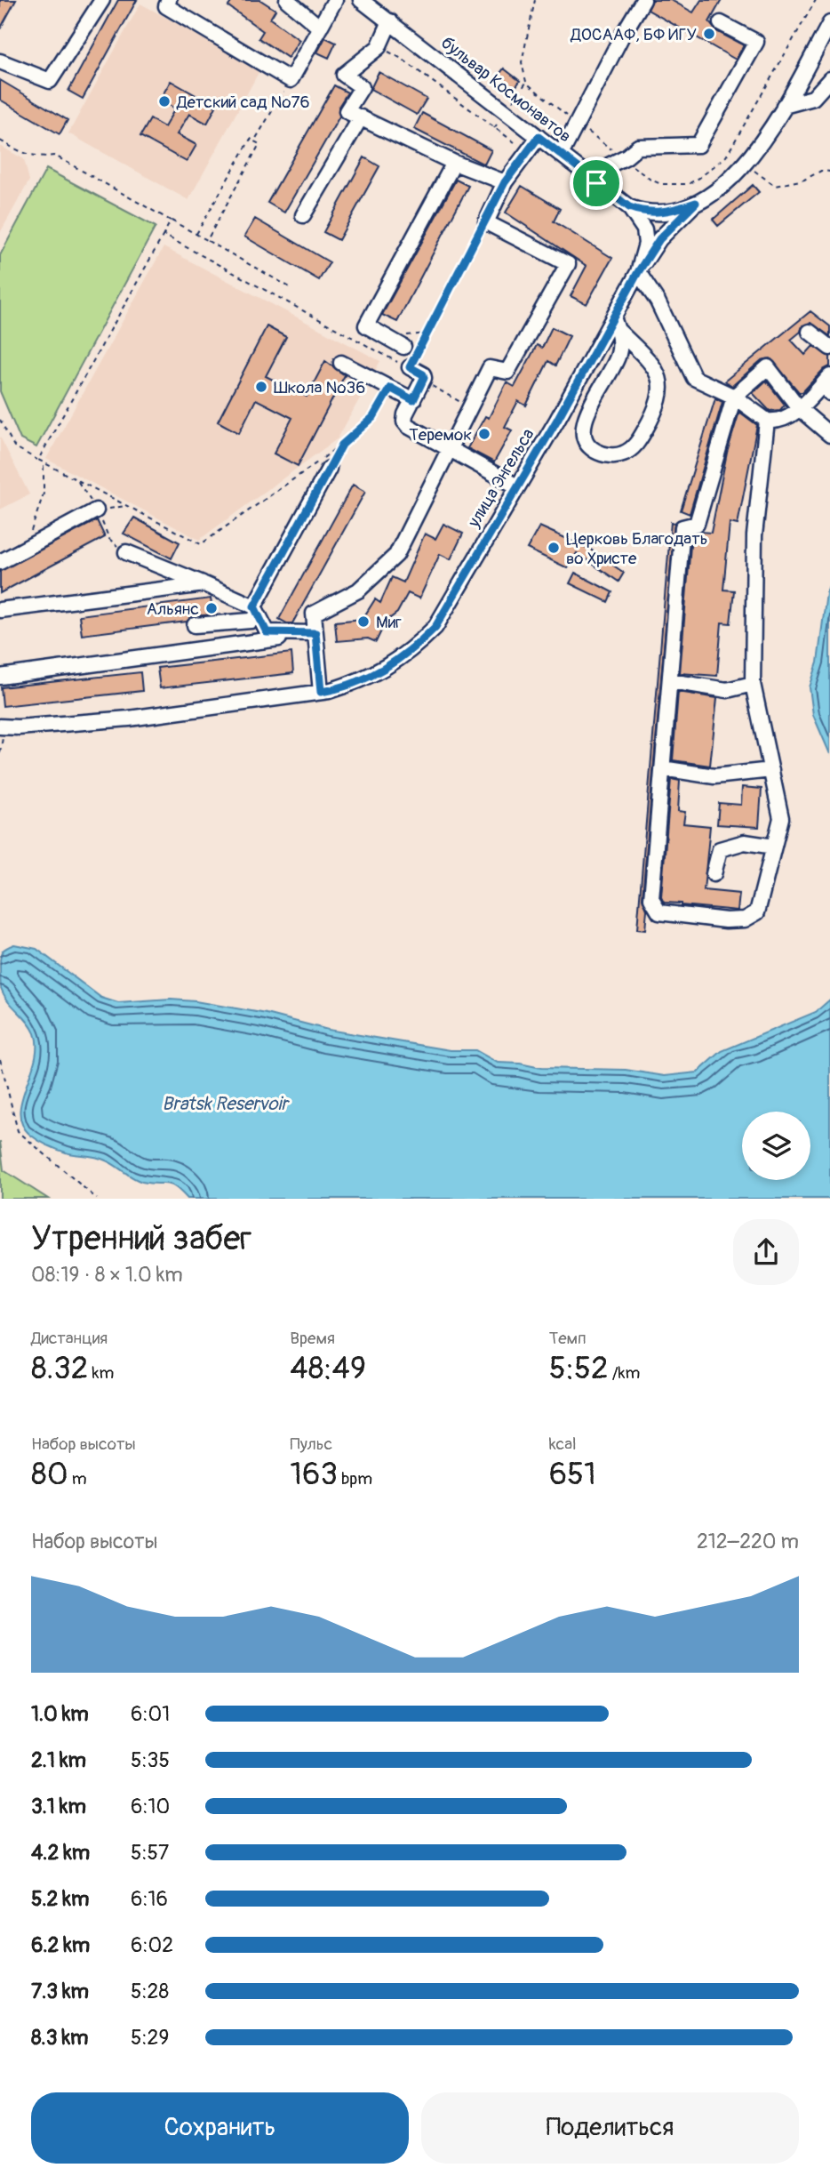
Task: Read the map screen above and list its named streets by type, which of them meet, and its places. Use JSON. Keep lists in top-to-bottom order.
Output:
{
  "streets": {
    "street": ["бульвар Космонавтов", "улица Энгельса"]
  },
  "crossings": [
    ["бульвар Космонавтов", "улица Энгельса"]
  ],
  "water": ["Bratsk Reservoir"],
  "places": [
    "ДОСААФ, БФ ИГУ",
    "Детский сад №76",
    "Школа №36",
    "Теремок",
    "Церковь Благодать во Христе",
    "Альянс",
    "Миг"
  ],
  "page": {
    "heading": ["Утренний забег", "08:19 · 8 × 1.0 km"],
    "stats": [
      ["Дистанция", "8.32 km"],
      ["Время", "48:49"],
      ["Темп", "5:52 /km"],
      ["Набор высоты", "80 m"],
      ["Пульс", "163 bpm"],
      ["kcal", "651"]
    ],
    "chart": ["Набор высоты", "212–220 m"],
    "list": [
      {
        "name": "1.0 km",
        "note": "6:01"
      },
      {
        "name": "2.1 km",
        "note": "5:35"
      },
      {
        "name": "3.1 km",
        "note": "6:10"
      },
      {
        "name": "4.2 km",
        "note": "5:57"
      },
      {
        "name": "5.2 km",
        "note": "6:16"
      },
      {
        "name": "6.2 km",
        "note": "6:02"
      },
      {
        "name": "7.3 km",
        "note": "5:28"
      },
      {
        "name": "8.3 km",
        "note": "5:29"
      }
    ],
    "buttons": ["Сохранить", "Поделиться"]
  }
}
